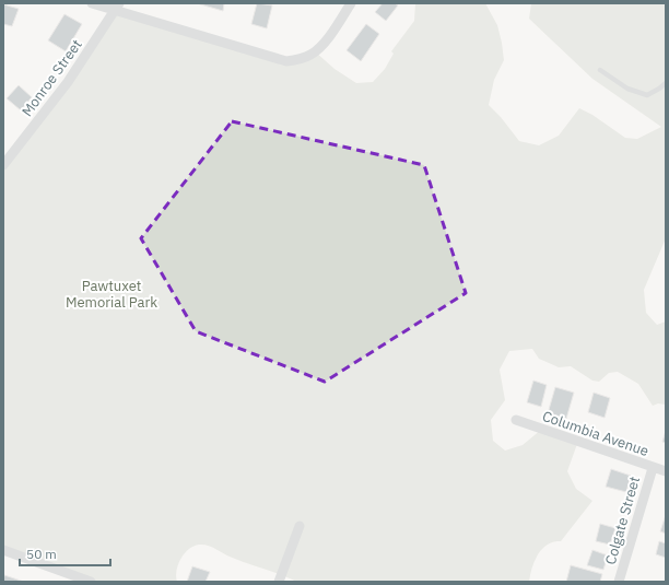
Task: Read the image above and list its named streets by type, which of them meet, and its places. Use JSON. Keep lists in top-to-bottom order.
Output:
{
  "streets": {
    "street": ["Monroe Street", "Columbia Avenue", "Colgate Street"]
  },
  "crossings": [
    ["Columbia Avenue", "Colgate Street"]
  ],
  "parks": ["Pawtuxet Memorial Park"],
  "scale_bar": "50 m"
}
